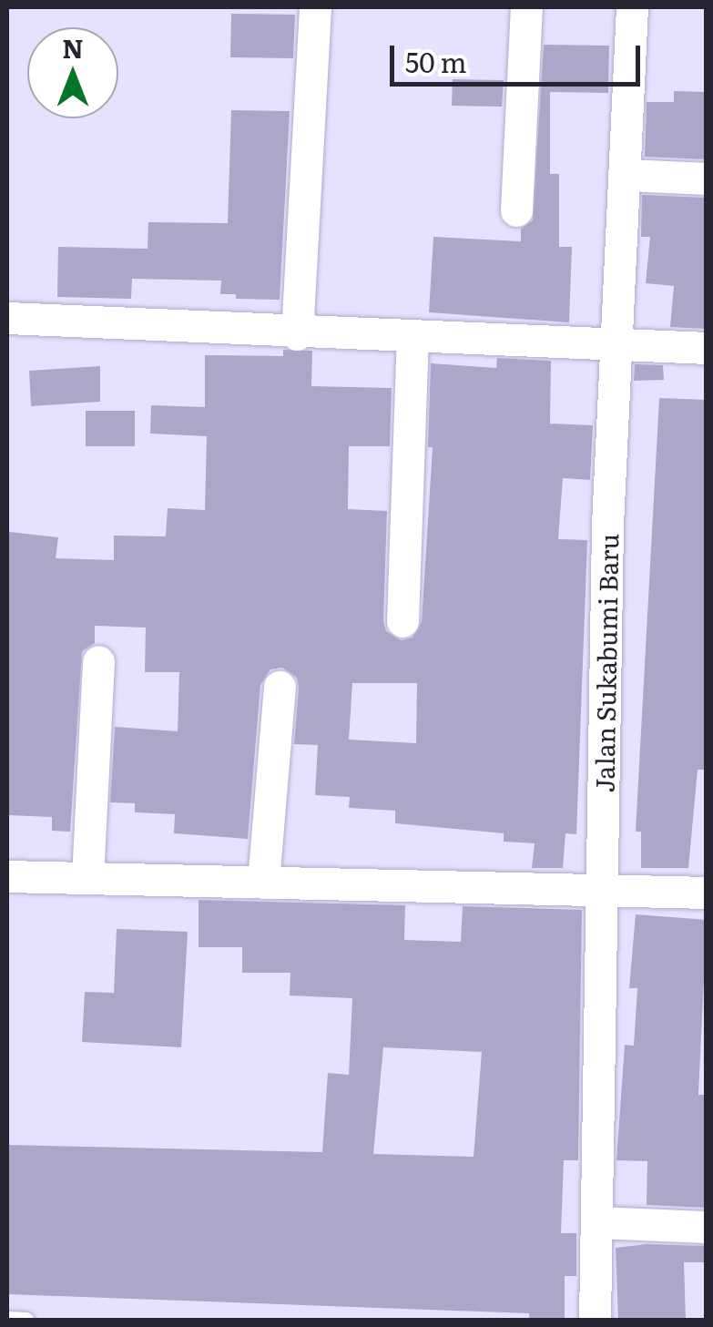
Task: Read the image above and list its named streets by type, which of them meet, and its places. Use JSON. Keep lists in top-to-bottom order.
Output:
{
  "streets": {
    "street": ["Jalan Sukabumi Baru"]
  },
  "scale_bar": "50 m",
  "north": "top"
}
